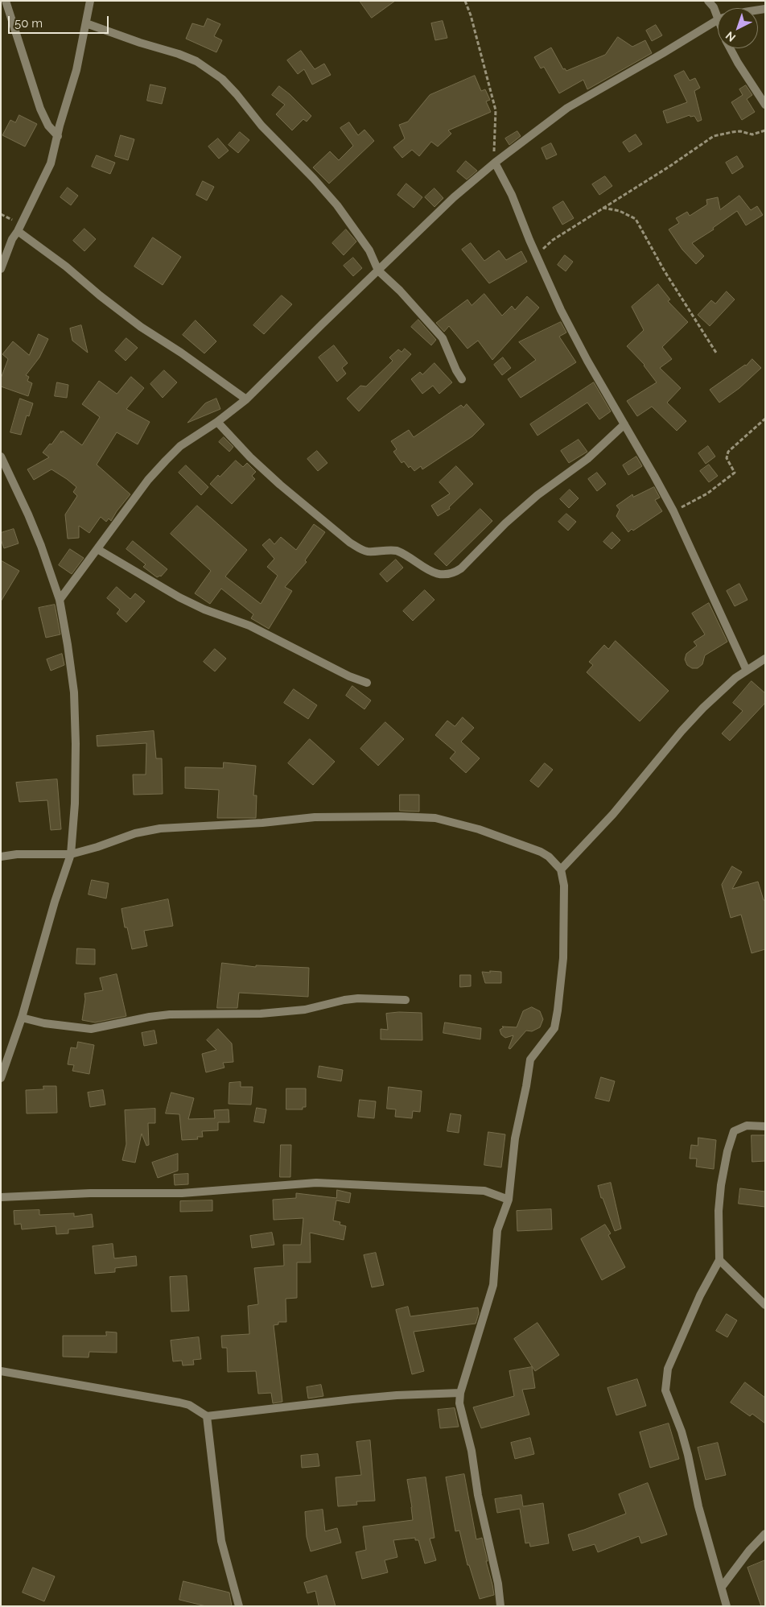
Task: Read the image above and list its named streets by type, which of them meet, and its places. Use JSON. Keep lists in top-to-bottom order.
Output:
{
  "scale_bar": "50 m",
  "north": "bottom left"
}
